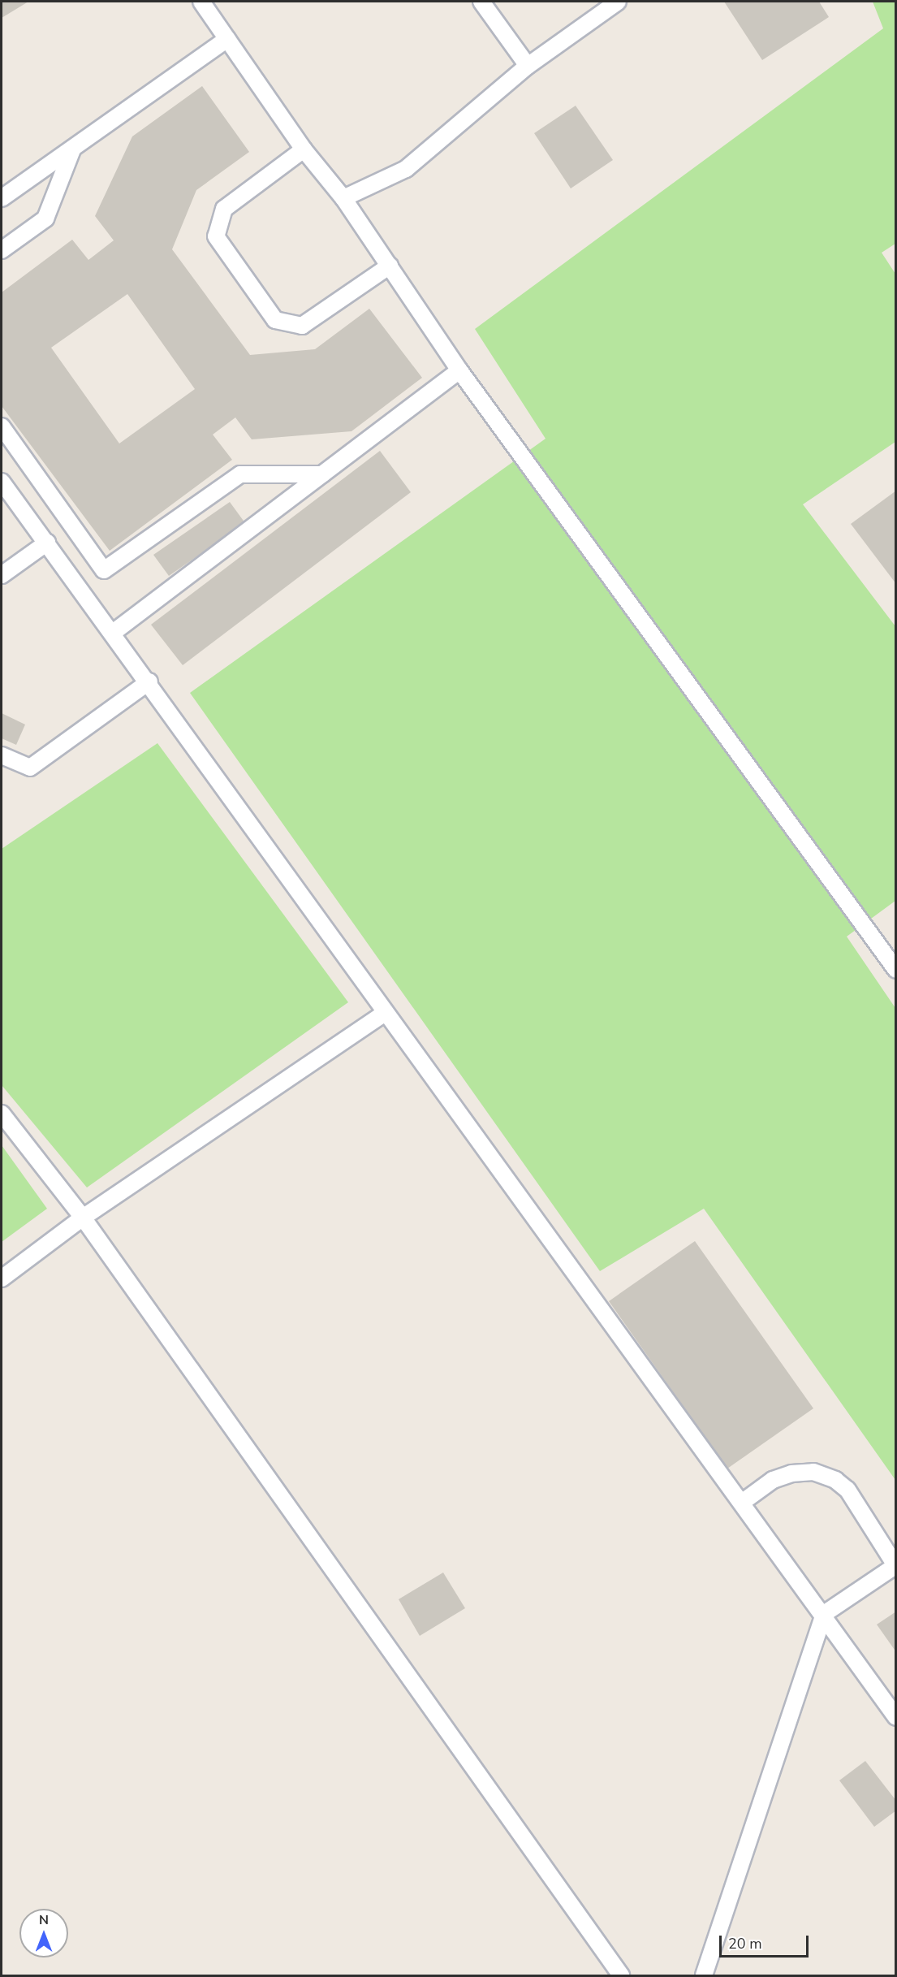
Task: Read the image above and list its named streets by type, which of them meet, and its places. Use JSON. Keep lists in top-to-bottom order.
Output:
{
  "scale_bar": "20 m",
  "north": "top"
}
